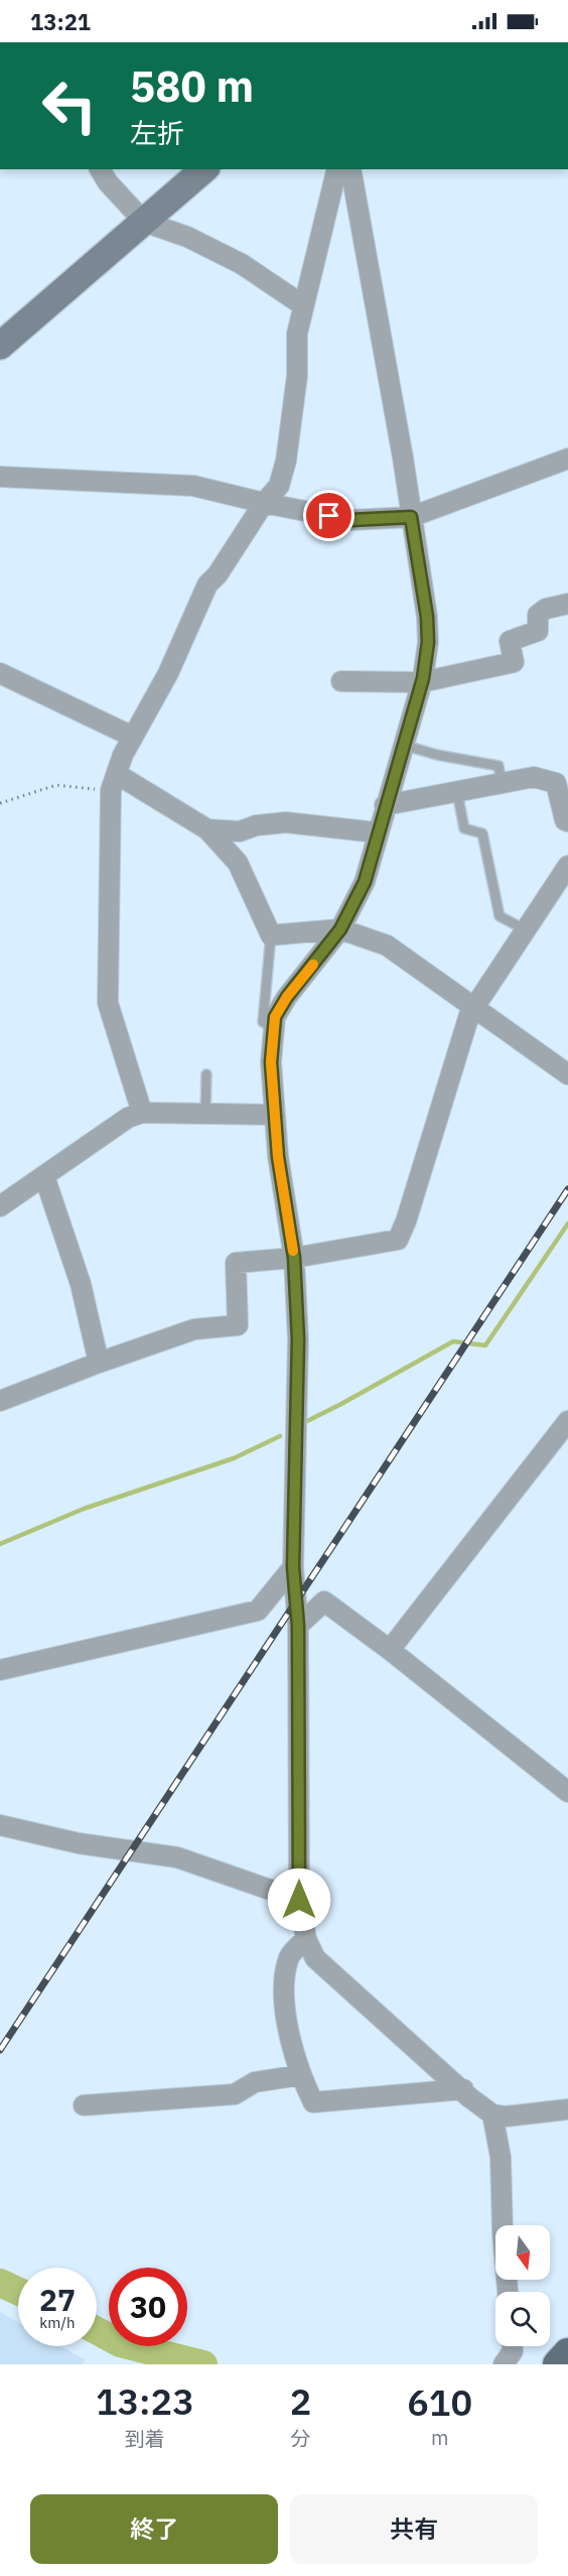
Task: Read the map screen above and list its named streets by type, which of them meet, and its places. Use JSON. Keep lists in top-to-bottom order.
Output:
{
  "north": "bottom",
  "page": {
    "status": "13:21",
    "turn": ["580 m", "左折"],
    "speed": "27 km/h",
    "limit": "30",
    "eta": [
      "13:23",
      "到着",
      "2",
      "分",
      "610",
      "m"
    ],
    "buttons": ["終了", "共有"]
  }
}
